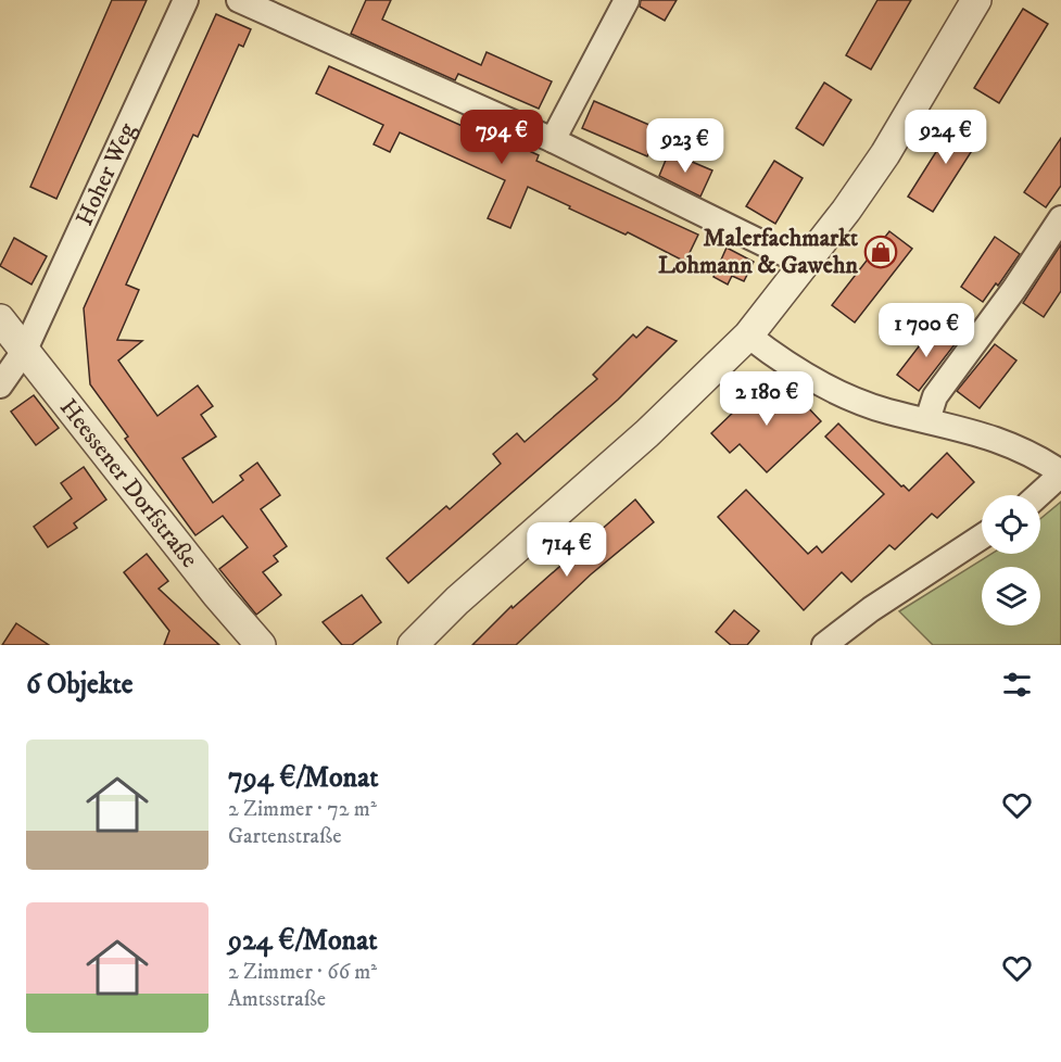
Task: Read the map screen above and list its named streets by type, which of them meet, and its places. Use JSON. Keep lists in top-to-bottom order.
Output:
{
  "streets": {
    "street": ["Hoher Weg", "Heessener Dorfstraße"]
  },
  "crossings": [
    ["Hoher Weg", "Heessener Dorfstraße"]
  ],
  "places": {
    "shop": ["Malerfachmarkt Lohmann & Gawehn"]
  },
  "page": {
    "price": [
      "794 €",
      "924 €",
      "923 €",
      "1 700 €",
      "2 180 €",
      "714 €"
    ],
    "heading": "6 Objekte",
    "list": [
      {
        "name": "794 €/Monat",
        "note": "2 Zimmer · 72 m² · Gartenstraße"
      },
      {
        "name": "924 €/Monat",
        "note": "2 Zimmer · 66 m² · Amtsstraße"
      }
    ]
  }
}
